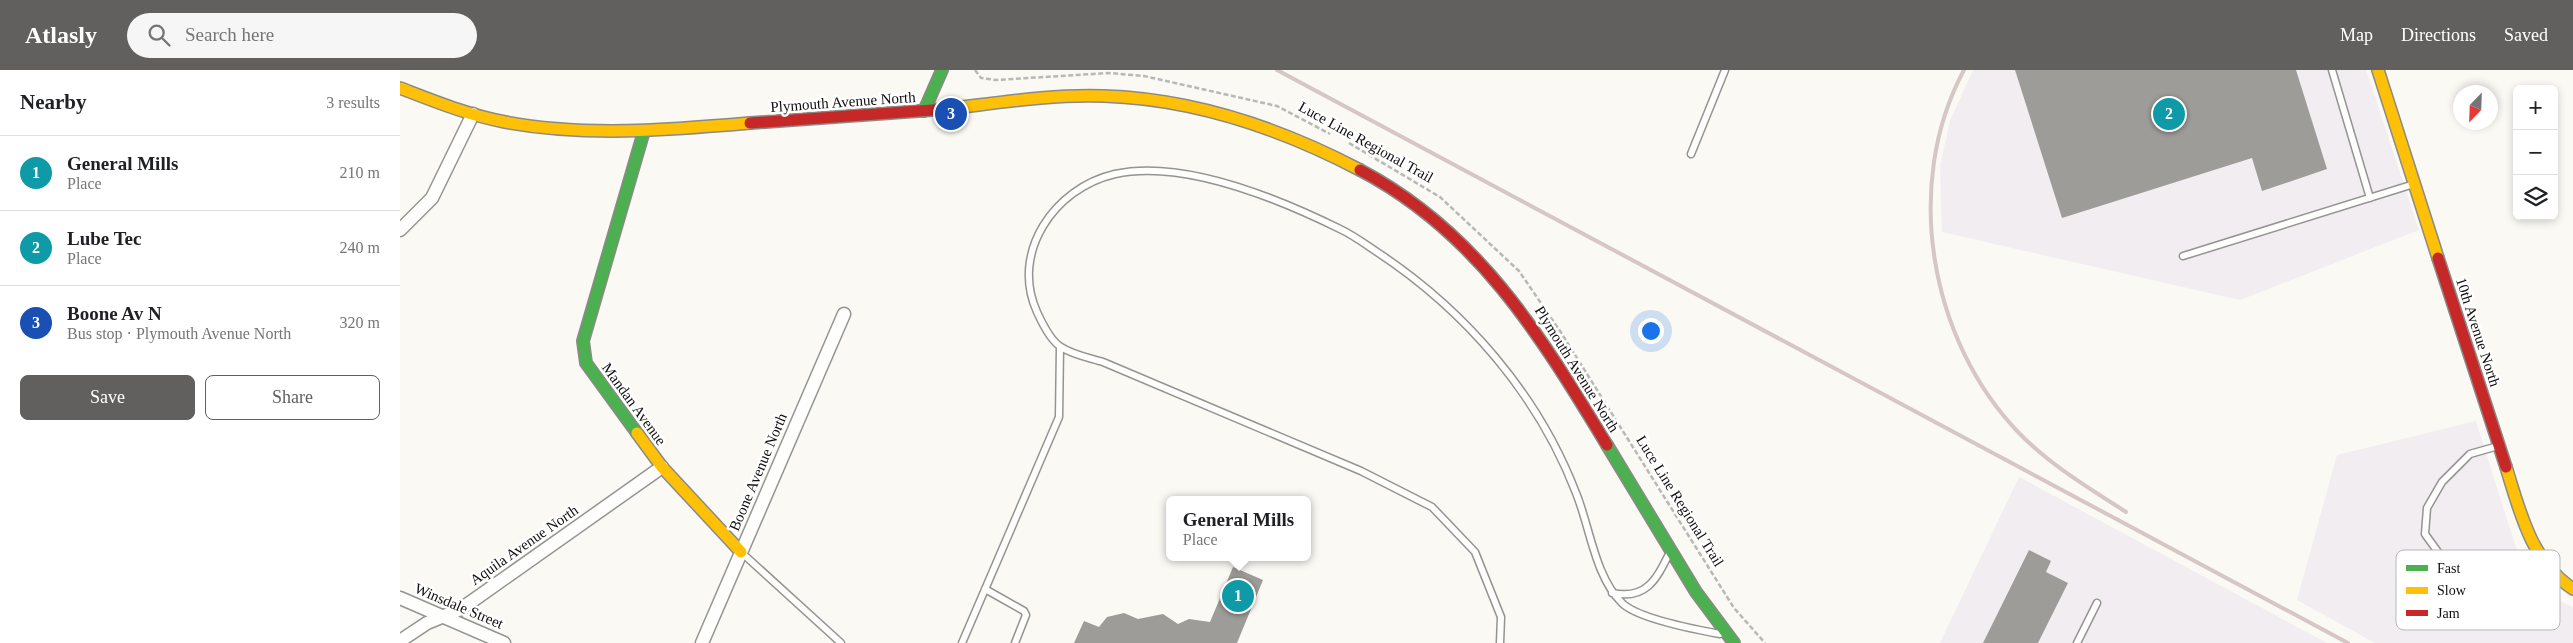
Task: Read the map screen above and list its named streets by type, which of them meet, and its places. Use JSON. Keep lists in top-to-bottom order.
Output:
{
  "streets": {
    "street": [
      "Plymouth Avenue North",
      "10th Avenue North",
      "Mandan Avenue",
      "Boone Avenue North",
      "Aquila Avenue North",
      "Winsdale Street"
    ],
    "path": ["Luce Line Regional Trail"]
  },
  "crossings": [
    ["Plymouth Avenue North", "Mandan Avenue"],
    ["Mandan Avenue", "Boone Avenue North"],
    ["Mandan Avenue", "Aquila Avenue North"],
    ["Aquila Avenue North", "Winsdale Street"]
  ],
  "legend": ["Fast", "Slow", "Jam"],
  "north": "bottom left",
  "page": {
    "header": "Atlasly",
    "search": "Search here",
    "nav": ["Map", "Directions", "Saved"],
    "heading": ["Nearby", "3 results"],
    "map_buttons": ["+", "−"],
    "pins": ["2", "3", "1"],
    "list": [
      {
        "mark": "1",
        "name": "General Mills",
        "note": "Place",
        "value": "210 m"
      },
      {
        "mark": "2",
        "name": "Lube Tec",
        "note": "Place",
        "value": "240 m"
      },
      {
        "mark": "3",
        "name": "Boone Av N",
        "note": "Bus stop · Plymouth Avenue North",
        "value": "320 m"
      }
    ],
    "buttons": ["Save", "Share"],
    "popup": ["General Mills", "Place"]
  }
}
